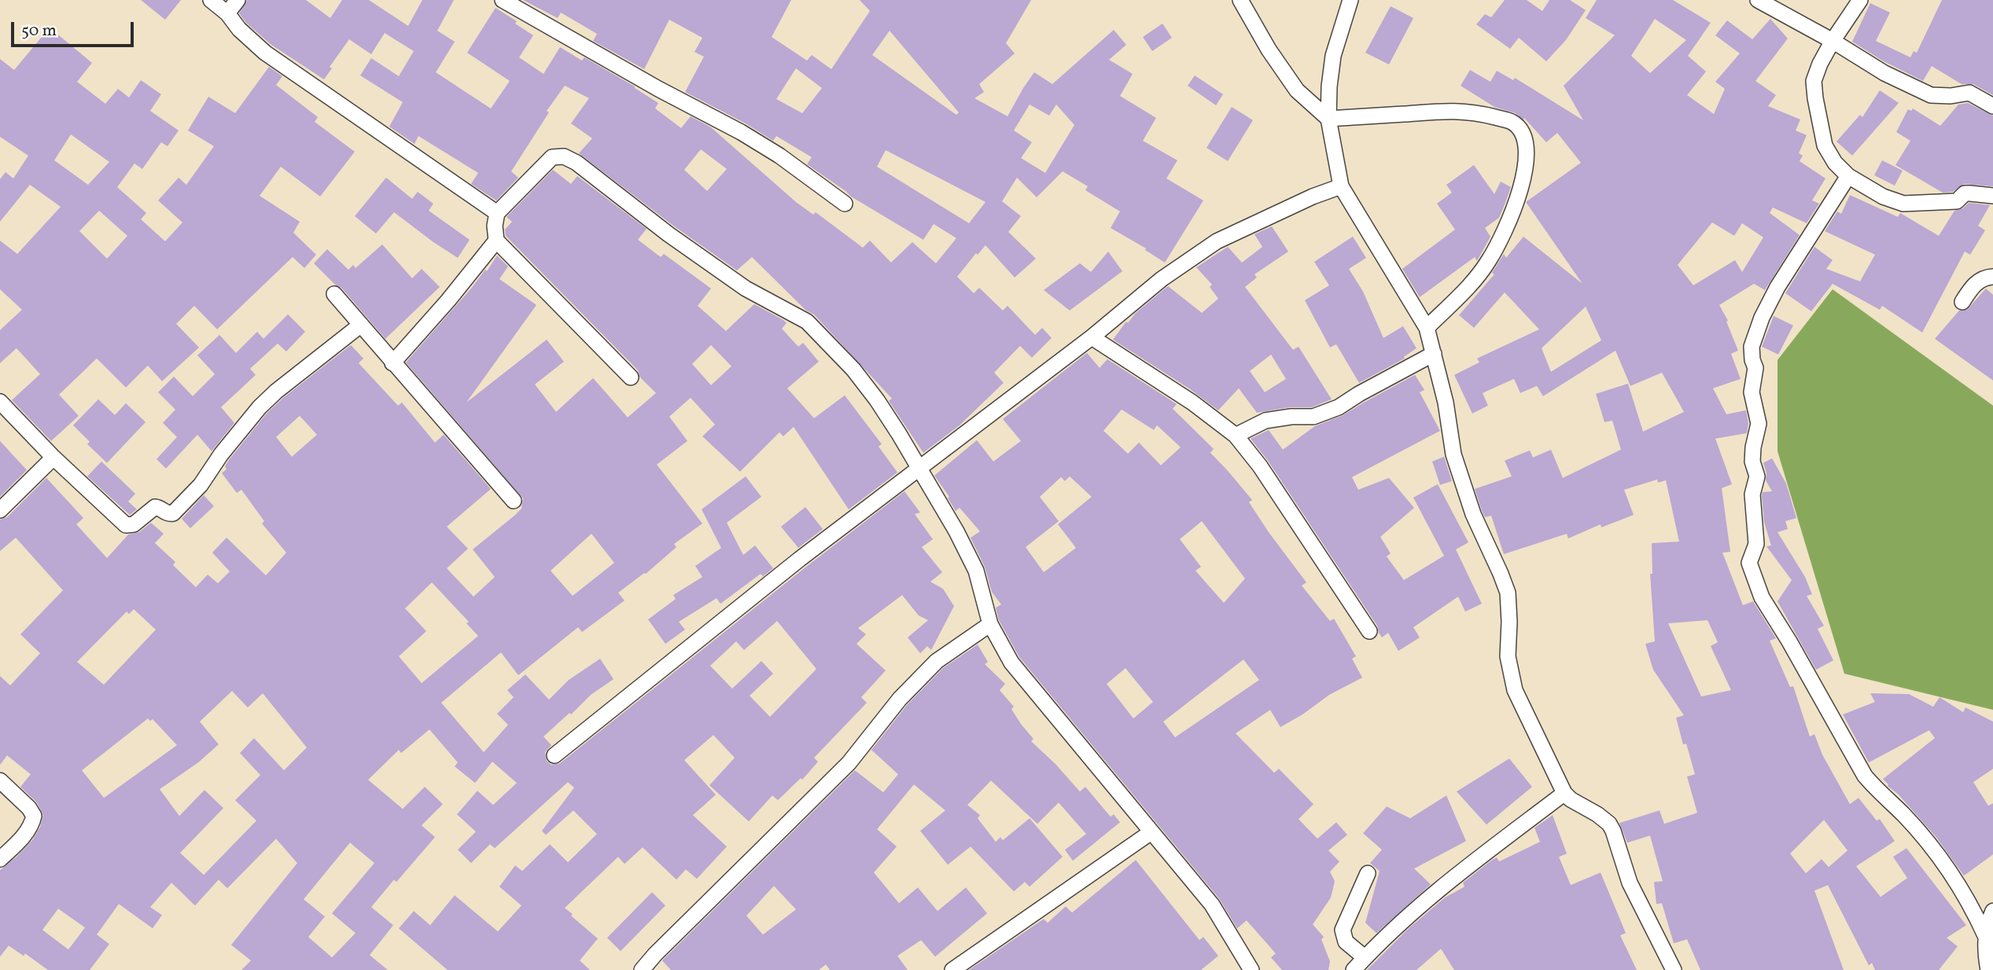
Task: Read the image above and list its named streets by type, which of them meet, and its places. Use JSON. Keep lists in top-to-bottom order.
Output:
{
  "scale_bar": "50 m"
}
